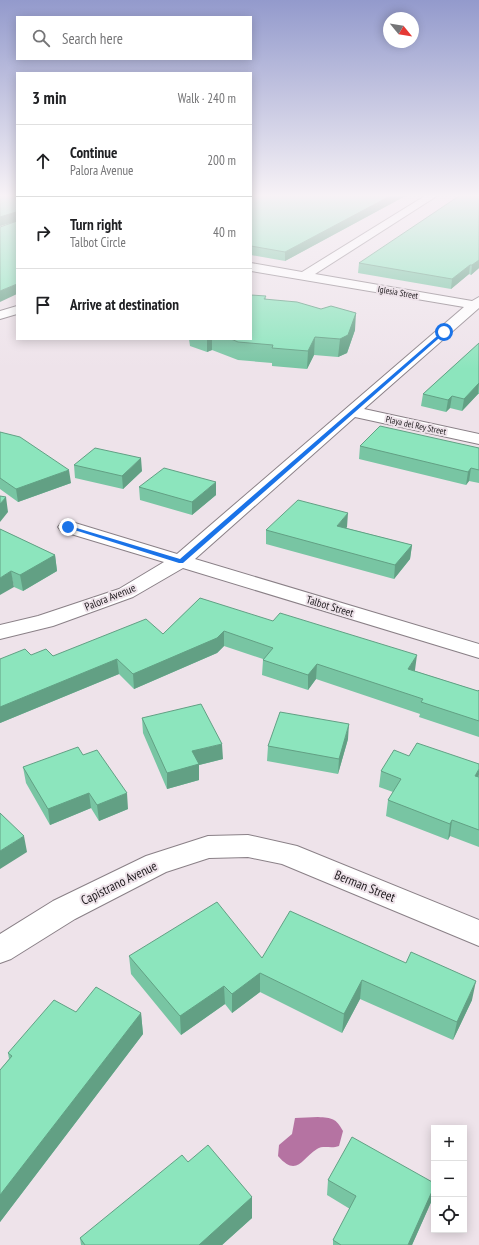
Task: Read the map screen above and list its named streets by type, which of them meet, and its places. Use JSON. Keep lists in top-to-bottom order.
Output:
{
  "streets": {
    "street": [
      "Iglesia Street",
      "Playa del Rey Street",
      "Palora Avenue",
      "Talbot Street",
      "Capistrano Avenue",
      "Berman Street"
    ]
  },
  "crossings": [
    ["Iglesia Street", "Palora Avenue"],
    ["Playa del Rey Street", "Palora Avenue"],
    ["Palora Avenue", "Talbot Street"],
    ["Capistrano Avenue", "Berman Street"]
  ],
  "north": "bottom right",
  "page": {
    "search": "Search here",
    "heading": ["3 min", "Walk · 240 m"],
    "list": [
      ["Continue", "Palora Avenue", "200 m"],
      ["Turn right", "Talbot Circle", "40 m"],
      "Arrive at destination"
    ],
    "map_buttons": ["+", "−"]
  }
}
